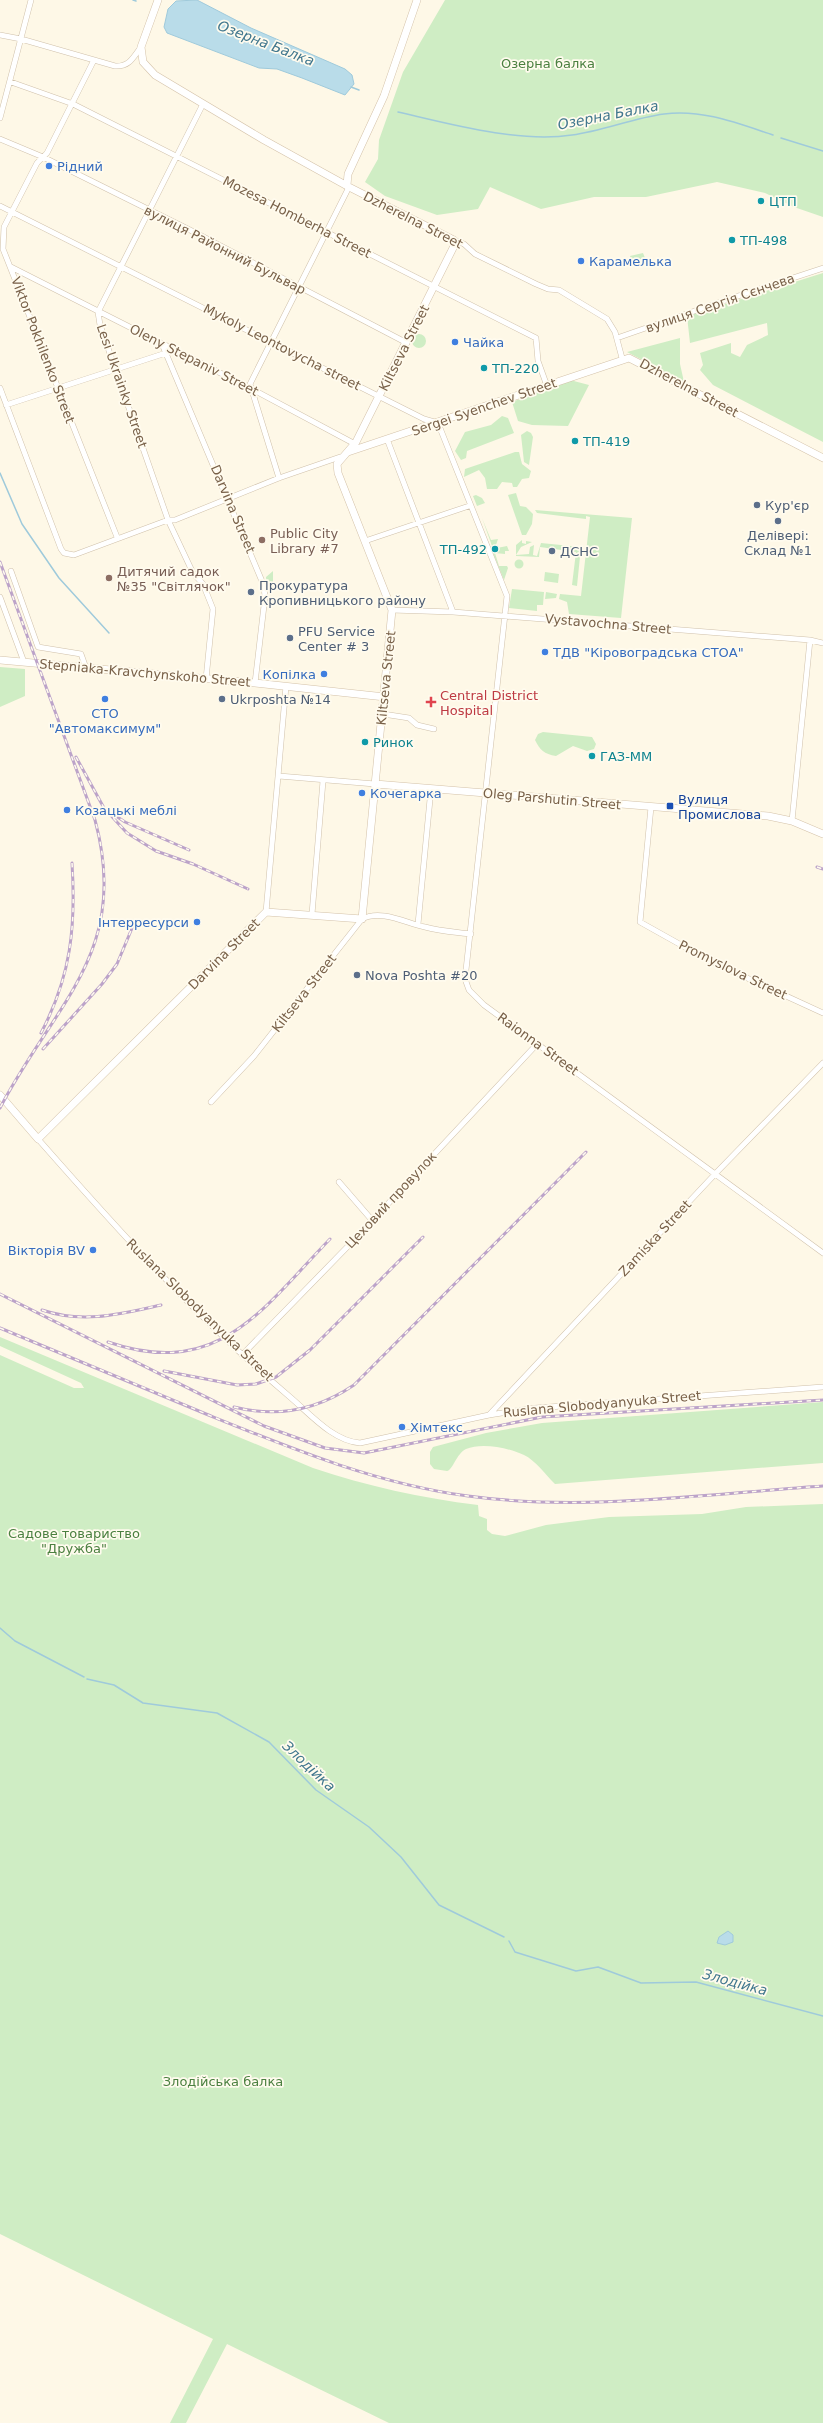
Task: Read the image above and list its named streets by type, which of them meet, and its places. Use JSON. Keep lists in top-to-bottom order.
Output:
{
  "streets": {
    "street": [
      "Mozesa Homberha Street",
      "Dzherelna Street",
      "вулиця Районний Бульвар",
      "вулиця Сергія Сєнчева",
      "Mykoly Leontovycha street",
      "Kiltseva Street",
      "Viktor Pokhilenko Street",
      "Oleny Stepaniv Street",
      "Lesi Ukrainky Street",
      "Sergei Syenchev Street",
      "Darvina Street",
      "Vystavochna Street",
      "Stepniaka-Kravchynskoho Street",
      "Oleg Parshutin Street",
      "Promyslova Street",
      "Raionna Street",
      "Цеховий провулок",
      "Zamiska Street",
      "Ruslana Slobodyanyuka Street"
    ]
  },
  "crossings": [
    ["Mozesa Homberha Street", "Kiltseva Street"],
    ["Mozesa Homberha Street", "Viktor Pokhilenko Street"],
    ["Mozesa Homberha Street", "Lesi Ukrainky Street"],
    ["Mozesa Homberha Street", "Sergei Syenchev Street"],
    ["Dzherelna Street", "вулиця Сергія Сєнчева"],
    ["Dzherelna Street", "Kiltseva Street"],
    ["Dzherelna Street", "Lesi Ukrainky Street"],
    ["Dzherelna Street", "Sergei Syenchev Street"],
    ["вулиця Районний Бульвар", "Kiltseva Street"],
    ["вулиця Районний Бульвар", "Viktor Pokhilenko Street"],
    ["вулиця Районний Бульвар", "Lesi Ukrainky Street"],
    ["Mykoly Leontovycha street", "Kiltseva Street"],
    ["Mykoly Leontovycha street", "Viktor Pokhilenko Street"],
    ["Mykoly Leontovycha street", "Lesi Ukrainky Street"],
    ["Mykoly Leontovycha street", "Sergei Syenchev Street"],
    ["Kiltseva Street", "Oleny Stepaniv Street"],
    ["Kiltseva Street", "Sergei Syenchev Street"],
    ["Kiltseva Street", "Vystavochna Street"],
    ["Kiltseva Street", "Stepniaka-Kravchynskoho Street"],
    ["Kiltseva Street", "Oleg Parshutin Street"],
    ["Viktor Pokhilenko Street", "Oleny Stepaniv Street"],
    ["Oleny Stepaniv Street", "Lesi Ukrainky Street"],
    ["Oleny Stepaniv Street", "Darvina Street"],
    ["Lesi Ukrainky Street", "Stepniaka-Kravchynskoho Street"],
    ["Darvina Street", "Stepniaka-Kravchynskoho Street"],
    ["Darvina Street", "Oleg Parshutin Street"],
    ["Darvina Street", "Ruslana Slobodyanyuka Street"],
    ["Oleg Parshutin Street", "Promyslova Street"],
    ["Raionna Street", "Цеховий провулок"],
    ["Raionna Street", "Zamiska Street"],
    ["Цеховий провулок", "Ruslana Slobodyanyuka Street"],
    ["Zamiska Street", "Ruslana Slobodyanyuka Street"]
  ],
  "water": ["Озерна Балка", "Злодійка"],
  "parks": ["Озерна балка", "Садове товариство \"Дружба\"", "Злодійська балка"],
  "places": {
    "other": [
      "Рідний",
      "ЦТП",
      "ТП-498",
      "Карамелька",
      "Чайка",
      "ТП-220",
      "ТП-419",
      "Кур'єр",
      "Делівері: Склад №1",
      "Public City Library #7",
      "ТП-492",
      "ДСНС",
      "Дитячий садок №35 \"Світлячок\"",
      "Прокуратура Кропивницького району",
      "PFU Service Center # 3",
      "ТДВ \"Кіровоградська СТОА\"",
      "Копілка",
      "СТО \"Автомаксимум\"",
      "Ukrposhta №14",
      "Ринок",
      "ГАЗ-ММ",
      "Кочегарка",
      "Козацькі меблі",
      "Інтерресурси",
      "Nova Poshta #20",
      "Вікторія BV",
      "Хімтекс"
    ],
    "health": ["Central District Hospital"],
    "transit": ["Вулиця Промислова"]
  }
}
